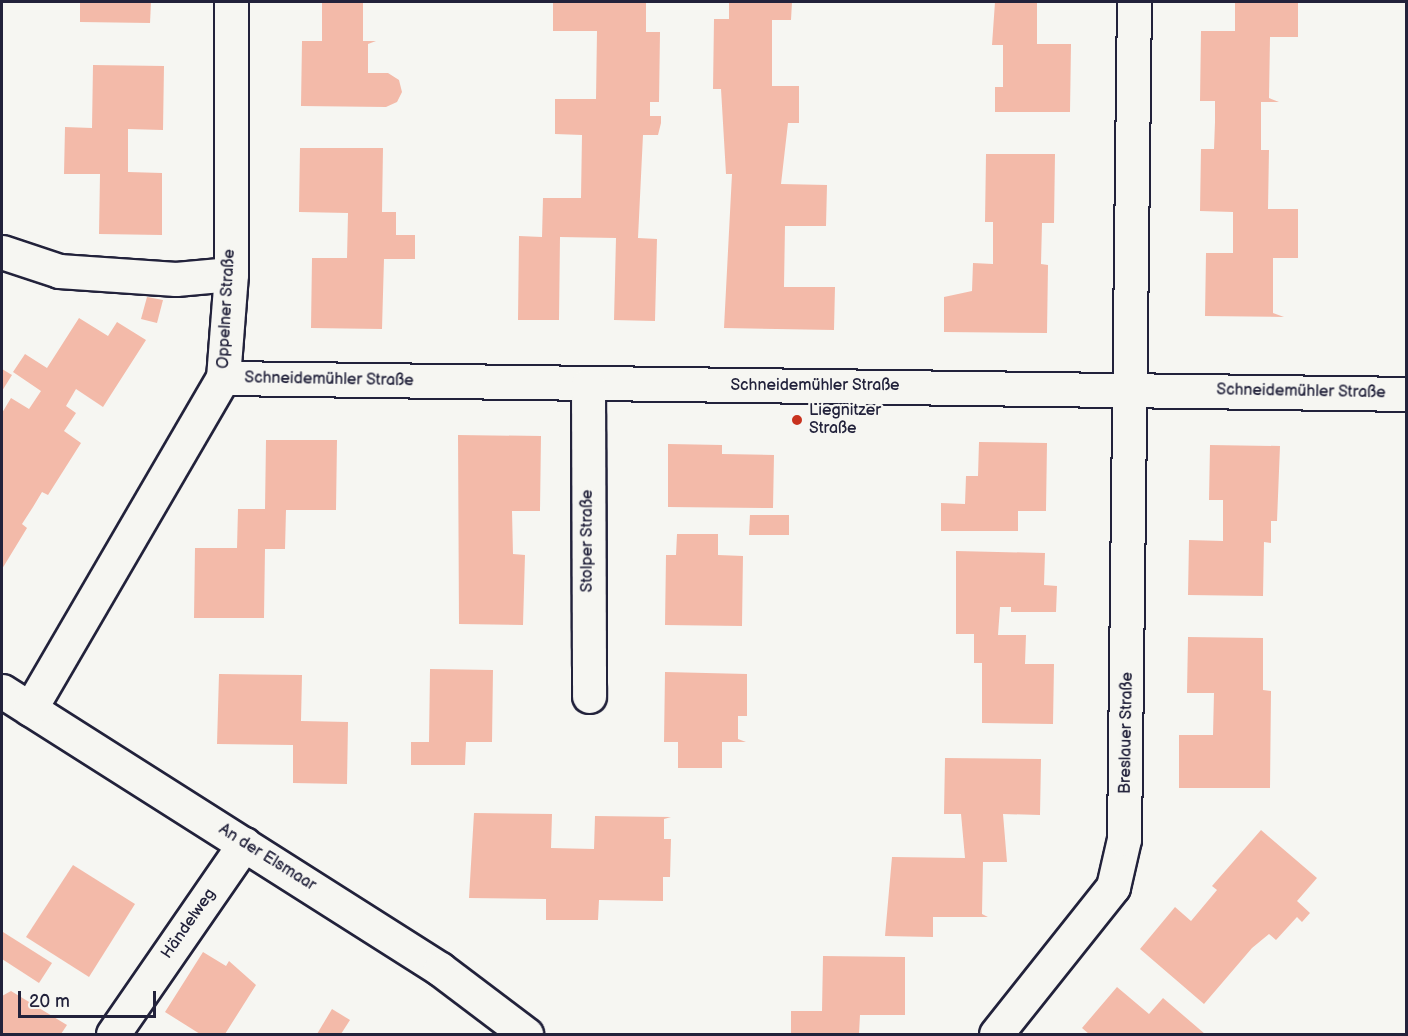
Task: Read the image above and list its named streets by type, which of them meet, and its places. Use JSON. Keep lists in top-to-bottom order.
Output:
{
  "streets": {
    "street": [
      "Oppelner Straße",
      "Schneidemühler Straße",
      "Stolper Straße",
      "Breslauer Straße",
      "An der Elsmaar",
      "Händelweg"
    ]
  },
  "crossings": [
    ["Oppelner Straße", "Schneidemühler Straße"],
    ["Oppelner Straße", "An der Elsmaar"],
    ["Schneidemühler Straße", "Stolper Straße"],
    ["Schneidemühler Straße", "Breslauer Straße"],
    ["An der Elsmaar", "Händelweg"]
  ],
  "places": ["Liegnitzer Straße"],
  "scale_bar": "20 m"
}
